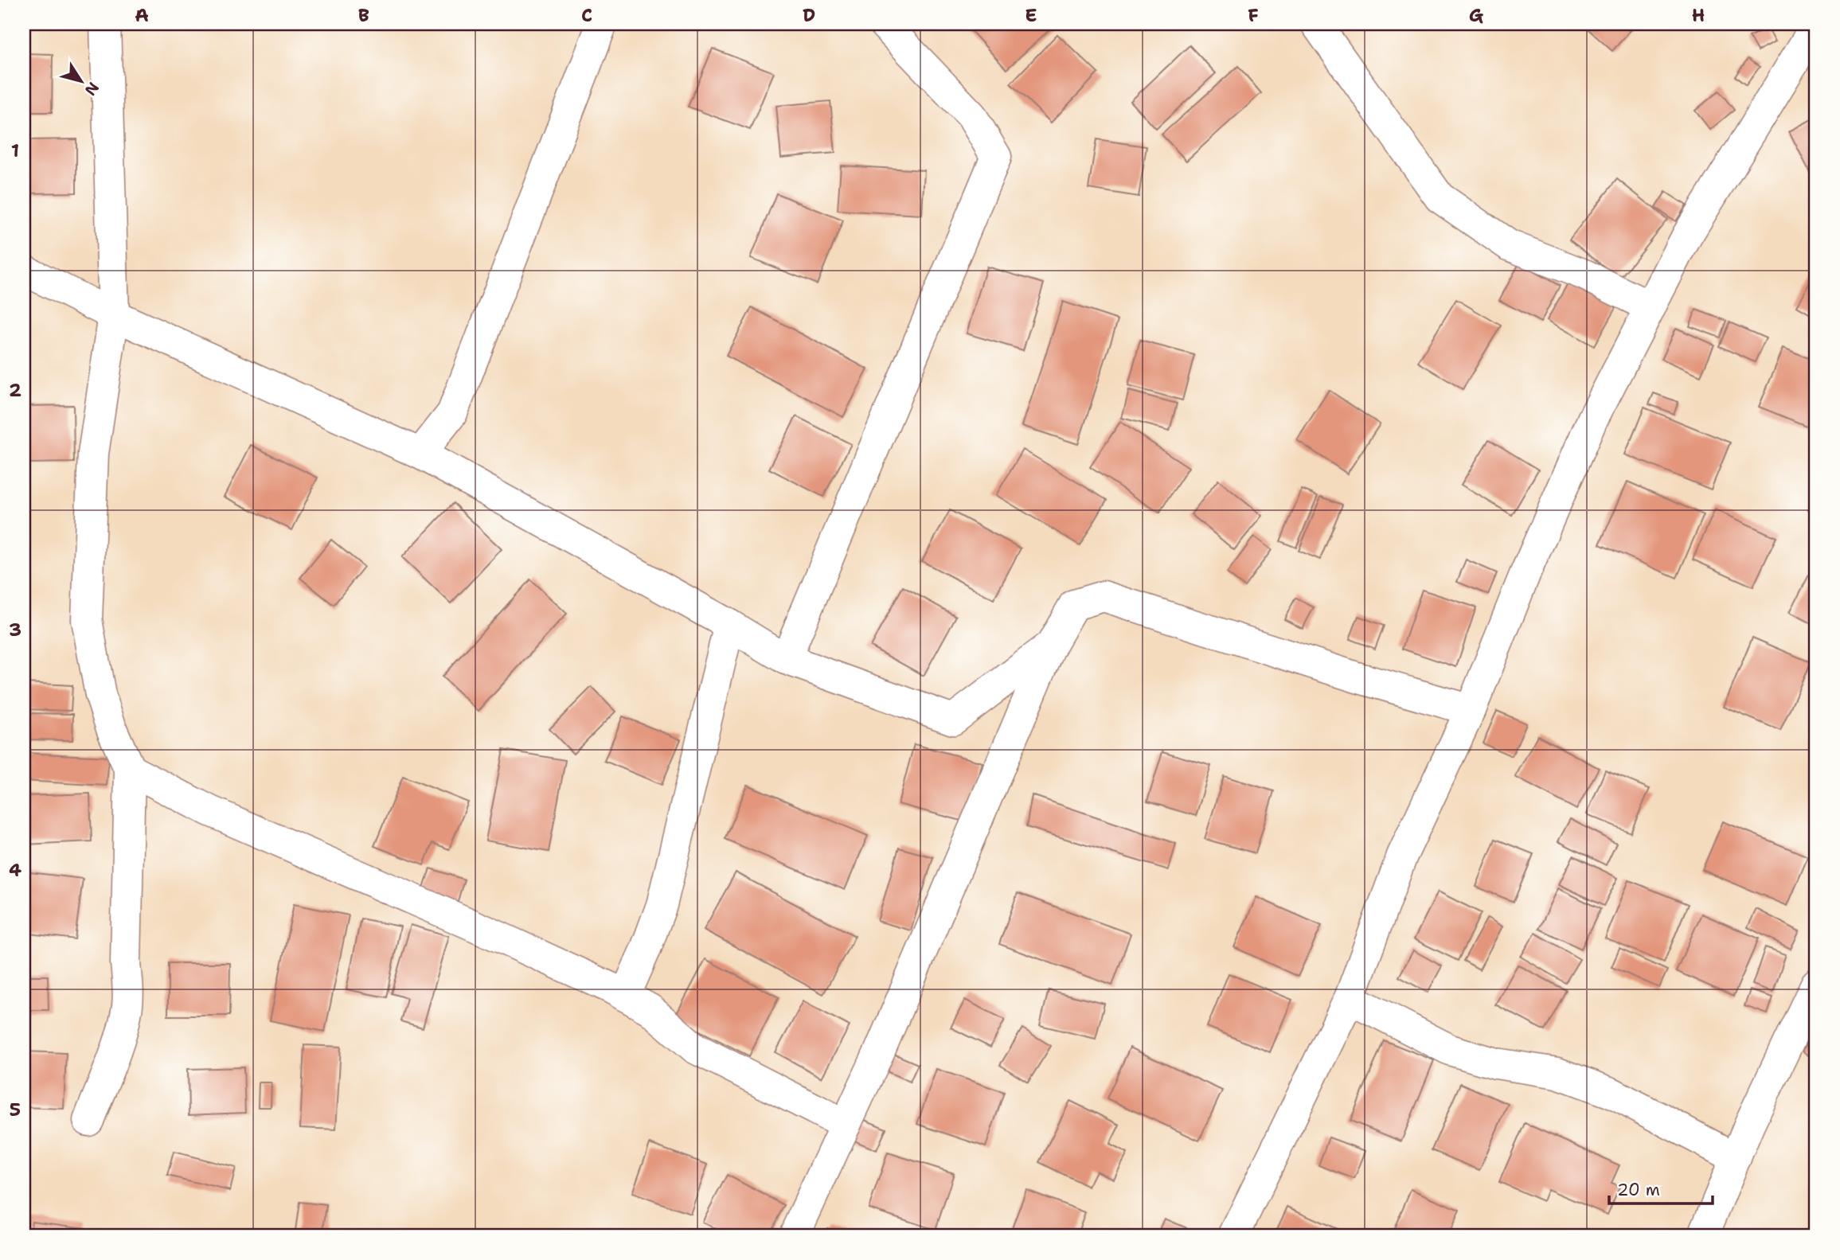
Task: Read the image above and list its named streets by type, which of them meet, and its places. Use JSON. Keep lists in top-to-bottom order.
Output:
{
  "scale_bar": "20 m",
  "north": "bottom right",
  "grid": {
    "columns": [
      "A",
      "B",
      "C",
      "D",
      "E",
      "F",
      "G",
      "H"
    ],
    "rows": [
      "1",
      "2",
      "3",
      "4",
      "5"
    ]
  }
}
